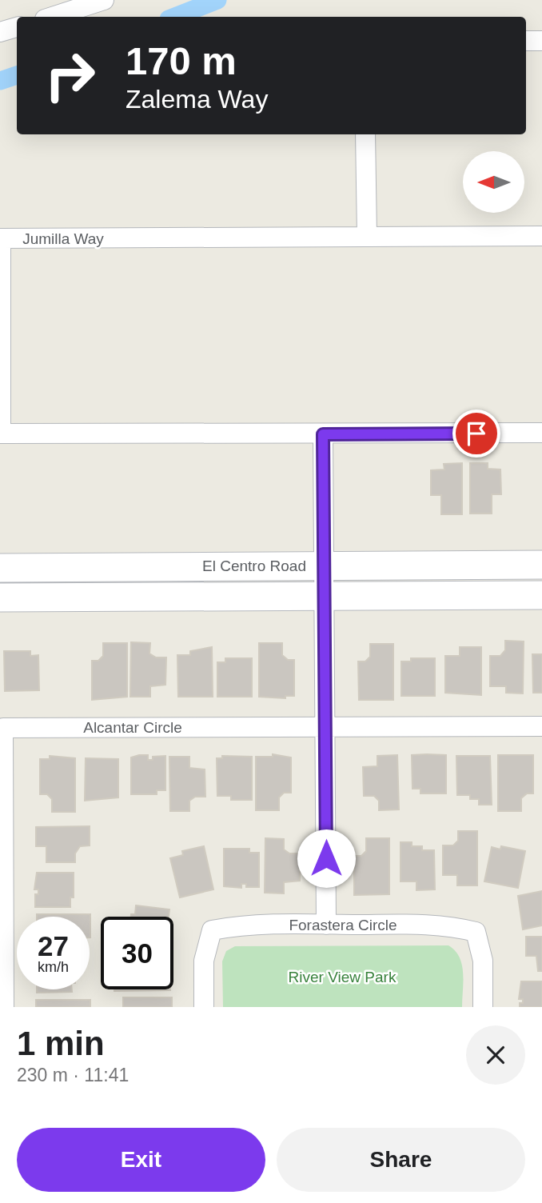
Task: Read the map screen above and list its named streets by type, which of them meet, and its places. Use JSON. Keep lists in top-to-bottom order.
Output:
{
  "streets": {
    "main road": ["El Centro Road"],
    "street": ["Jumilla Way", "Alcantar Circle", "Forastera Circle"]
  },
  "parks": ["River View Park"],
  "north": "left",
  "page": {
    "turn": ["170 m", "Zalema Way"],
    "speed": "27 km/h",
    "limit": "30",
    "heading": ["1 min", "230 m · 11:41"],
    "buttons": ["Exit", "Share"]
  }
}
